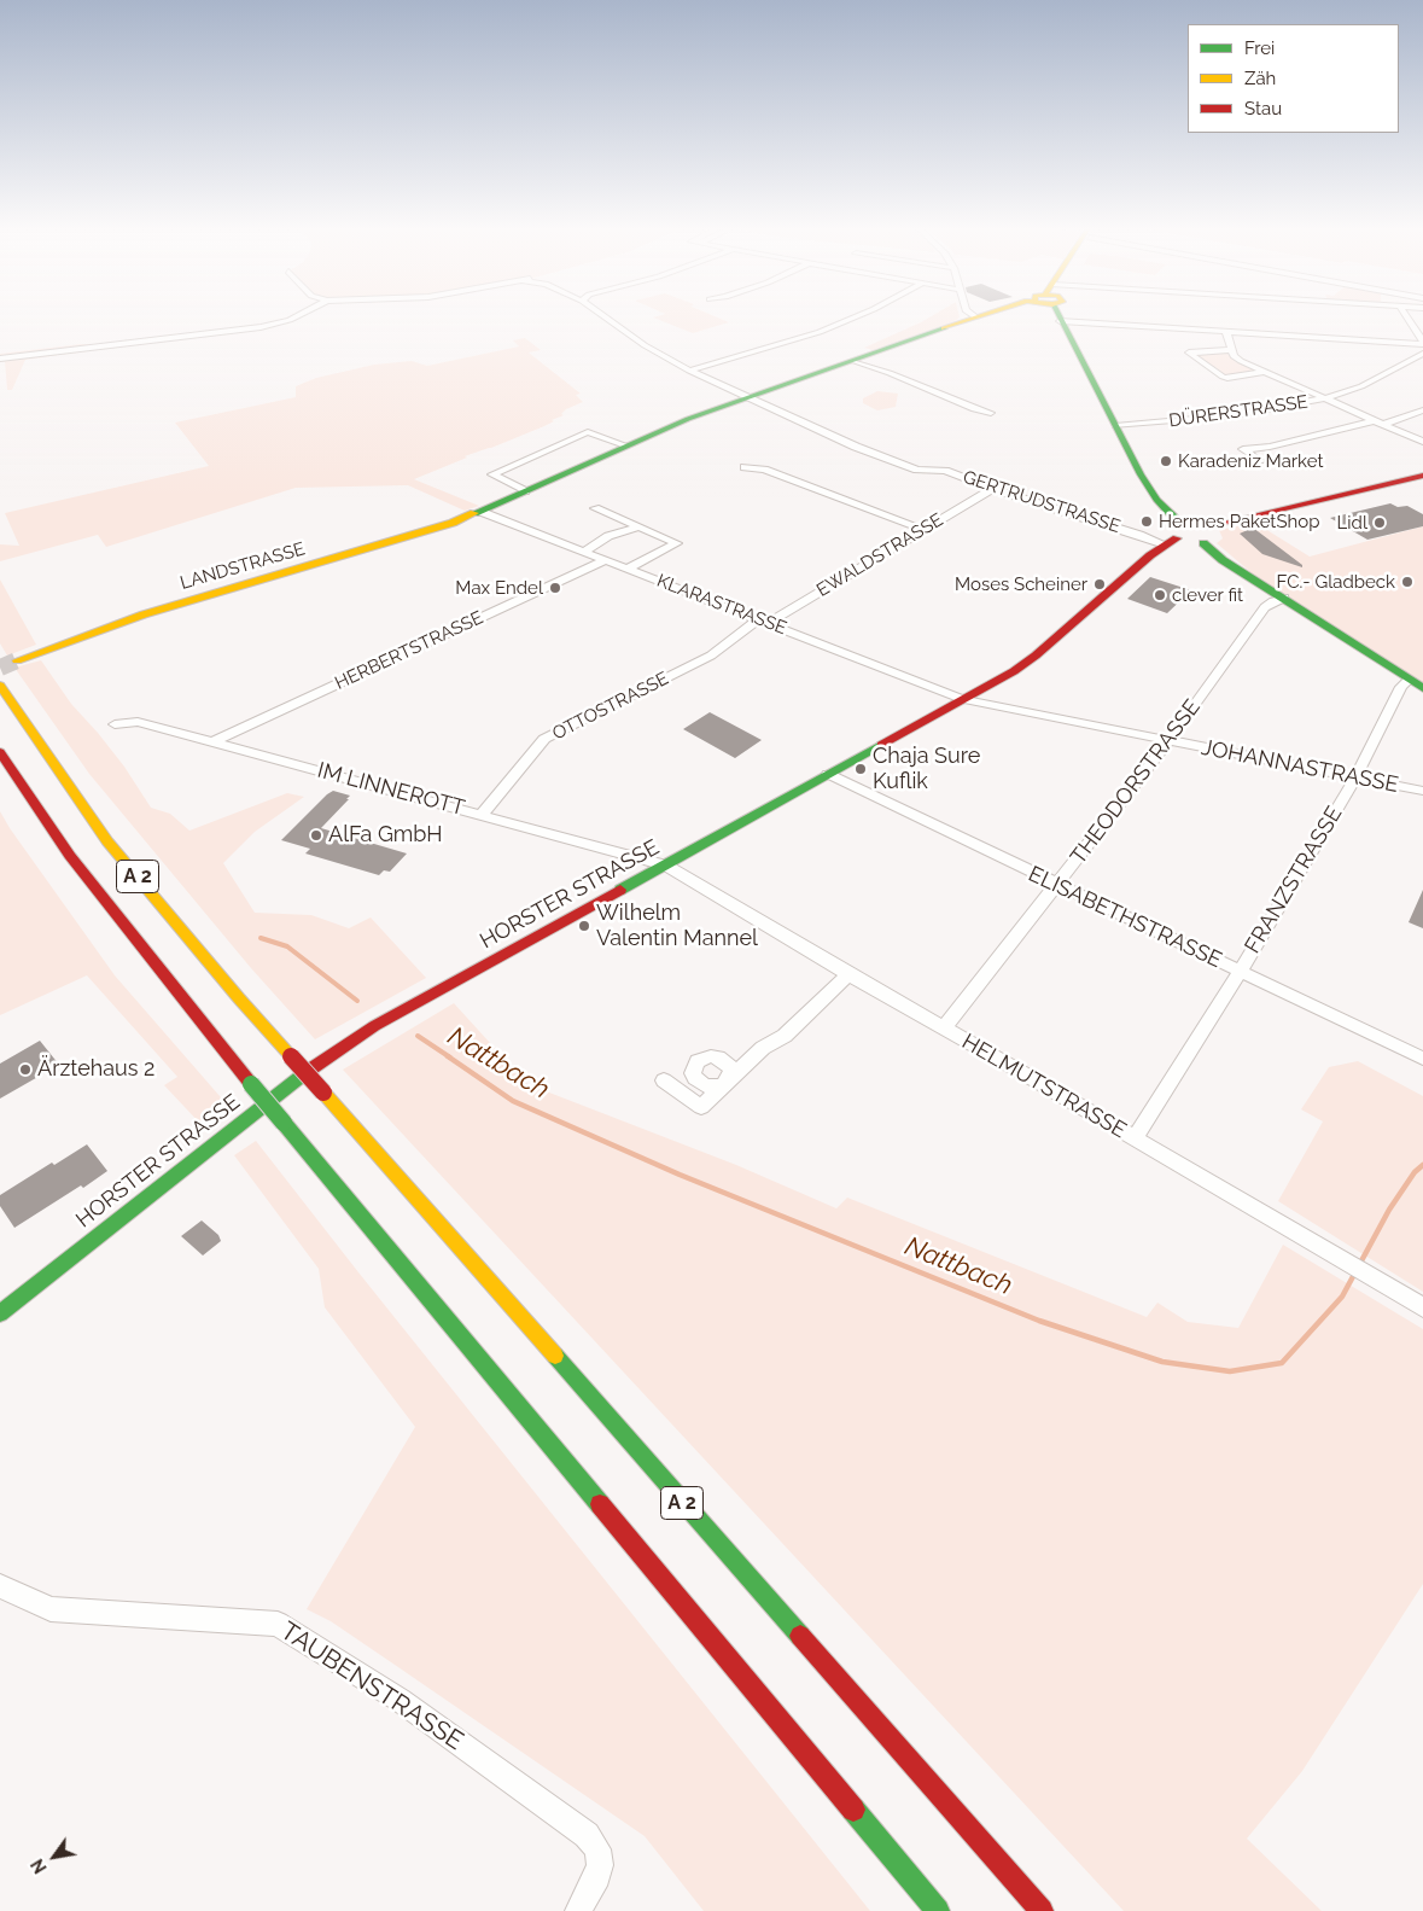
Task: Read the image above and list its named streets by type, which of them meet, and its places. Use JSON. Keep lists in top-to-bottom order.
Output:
{
  "streets": {
    "main road": ["LANDSTRASSE", "A 2", "HORSTER STRASSE"],
    "street": [
      "DÜRERSTRASSE",
      "GERTRUDSTRASSE",
      "EWALDSTRASSE",
      "KLARASTRASSE",
      "HERBERTSTRASSE",
      "OTTOSTRASSE",
      "JOHANNASTRASSE",
      "THEODORSTRASSE",
      "IM LINNEROTT",
      "FRANZSTRASSE",
      "ELISABETHSTRASSE",
      "HELMUTSTRASSE",
      "TAUBENSTRASSE"
    ]
  },
  "crossings": [
    ["GERTRUDSTRASSE", "EWALDSTRASSE"],
    ["GERTRUDSTRASSE", "LANDSTRASSE"],
    ["GERTRUDSTRASSE", "HORSTER STRASSE"],
    ["EWALDSTRASSE", "KLARASTRASSE"],
    ["EWALDSTRASSE", "OTTOSTRASSE"],
    ["LANDSTRASSE", "KLARASTRASSE"],
    ["KLARASTRASSE", "HERBERTSTRASSE"],
    ["KLARASTRASSE", "OTTOSTRASSE"],
    ["KLARASTRASSE", "JOHANNASTRASSE"],
    ["KLARASTRASSE", "HORSTER STRASSE"],
    ["HERBERTSTRASSE", "IM LINNEROTT"],
    ["OTTOSTRASSE", "IM LINNEROTT"],
    ["JOHANNASTRASSE", "THEODORSTRASSE"],
    ["JOHANNASTRASSE", "FRANZSTRASSE"],
    ["JOHANNASTRASSE", "HORSTER STRASSE"],
    ["THEODORSTRASSE", "ELISABETHSTRASSE"],
    ["THEODORSTRASSE", "HELMUTSTRASSE"],
    ["IM LINNEROTT", "HORSTER STRASSE"],
    ["IM LINNEROTT", "HELMUTSTRASSE"],
    ["FRANZSTRASSE", "ELISABETHSTRASSE"],
    ["FRANZSTRASSE", "HELMUTSTRASSE"],
    ["HORSTER STRASSE", "ELISABETHSTRASSE"],
    ["HORSTER STRASSE", "HELMUTSTRASSE"]
  ],
  "water": ["Nattbach"],
  "places": [
    "Karadeniz Market",
    "Hermes PaketShop",
    "Lidl",
    "FC.- Gladbeck",
    "Moses Scheiner",
    "Max Endel",
    "clever fit",
    "Chaja Sure Kuflik",
    "AlFa GmbH",
    "Wilhelm Valentin Mannel",
    "Ärztehaus 2"
  ],
  "legend": ["Frei", "Zäh", "Stau"],
  "north": "bottom left"
}
